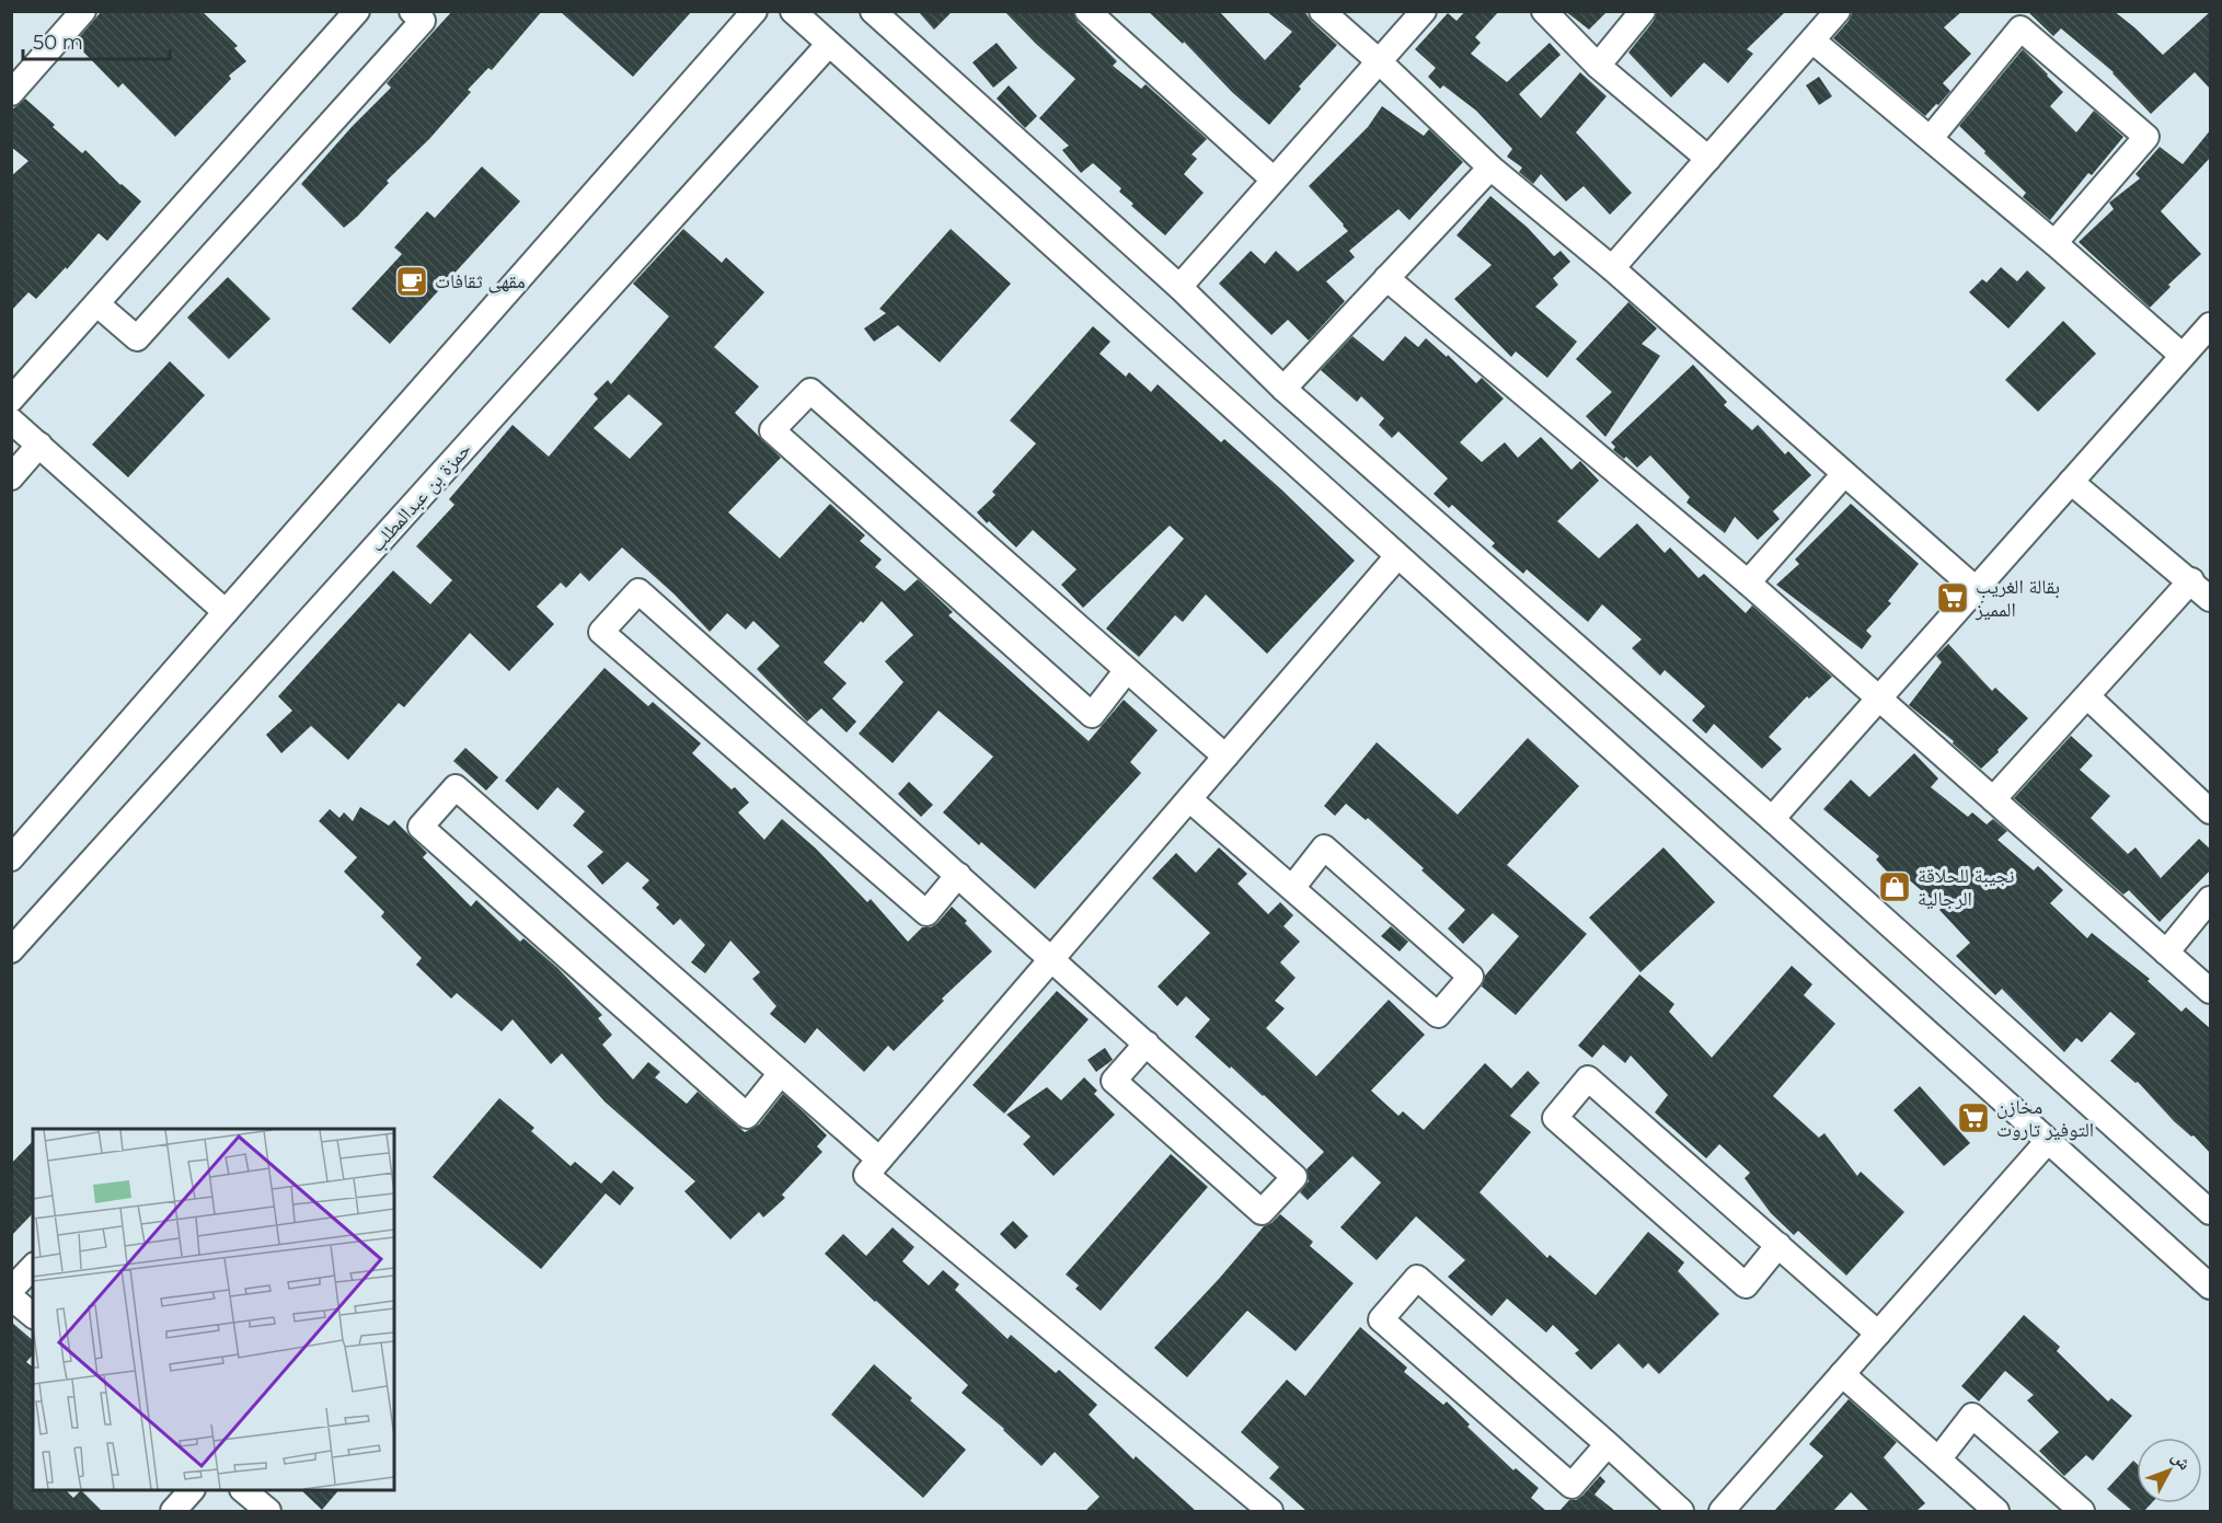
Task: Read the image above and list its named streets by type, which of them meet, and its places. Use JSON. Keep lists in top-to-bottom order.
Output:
{
  "streets": {
    "street": ["حمزة بن عبدالمطلب"]
  },
  "places": {
    "cafe": ["مقهى ثقافات"],
    "supermarket": ["بقالة الغريب المميز", "مخازن التوفير تاروت"],
    "shop": ["نجيبة للحلاقة الرجالية"]
  },
  "scale_bar": "50 m",
  "north": "top right"
}
